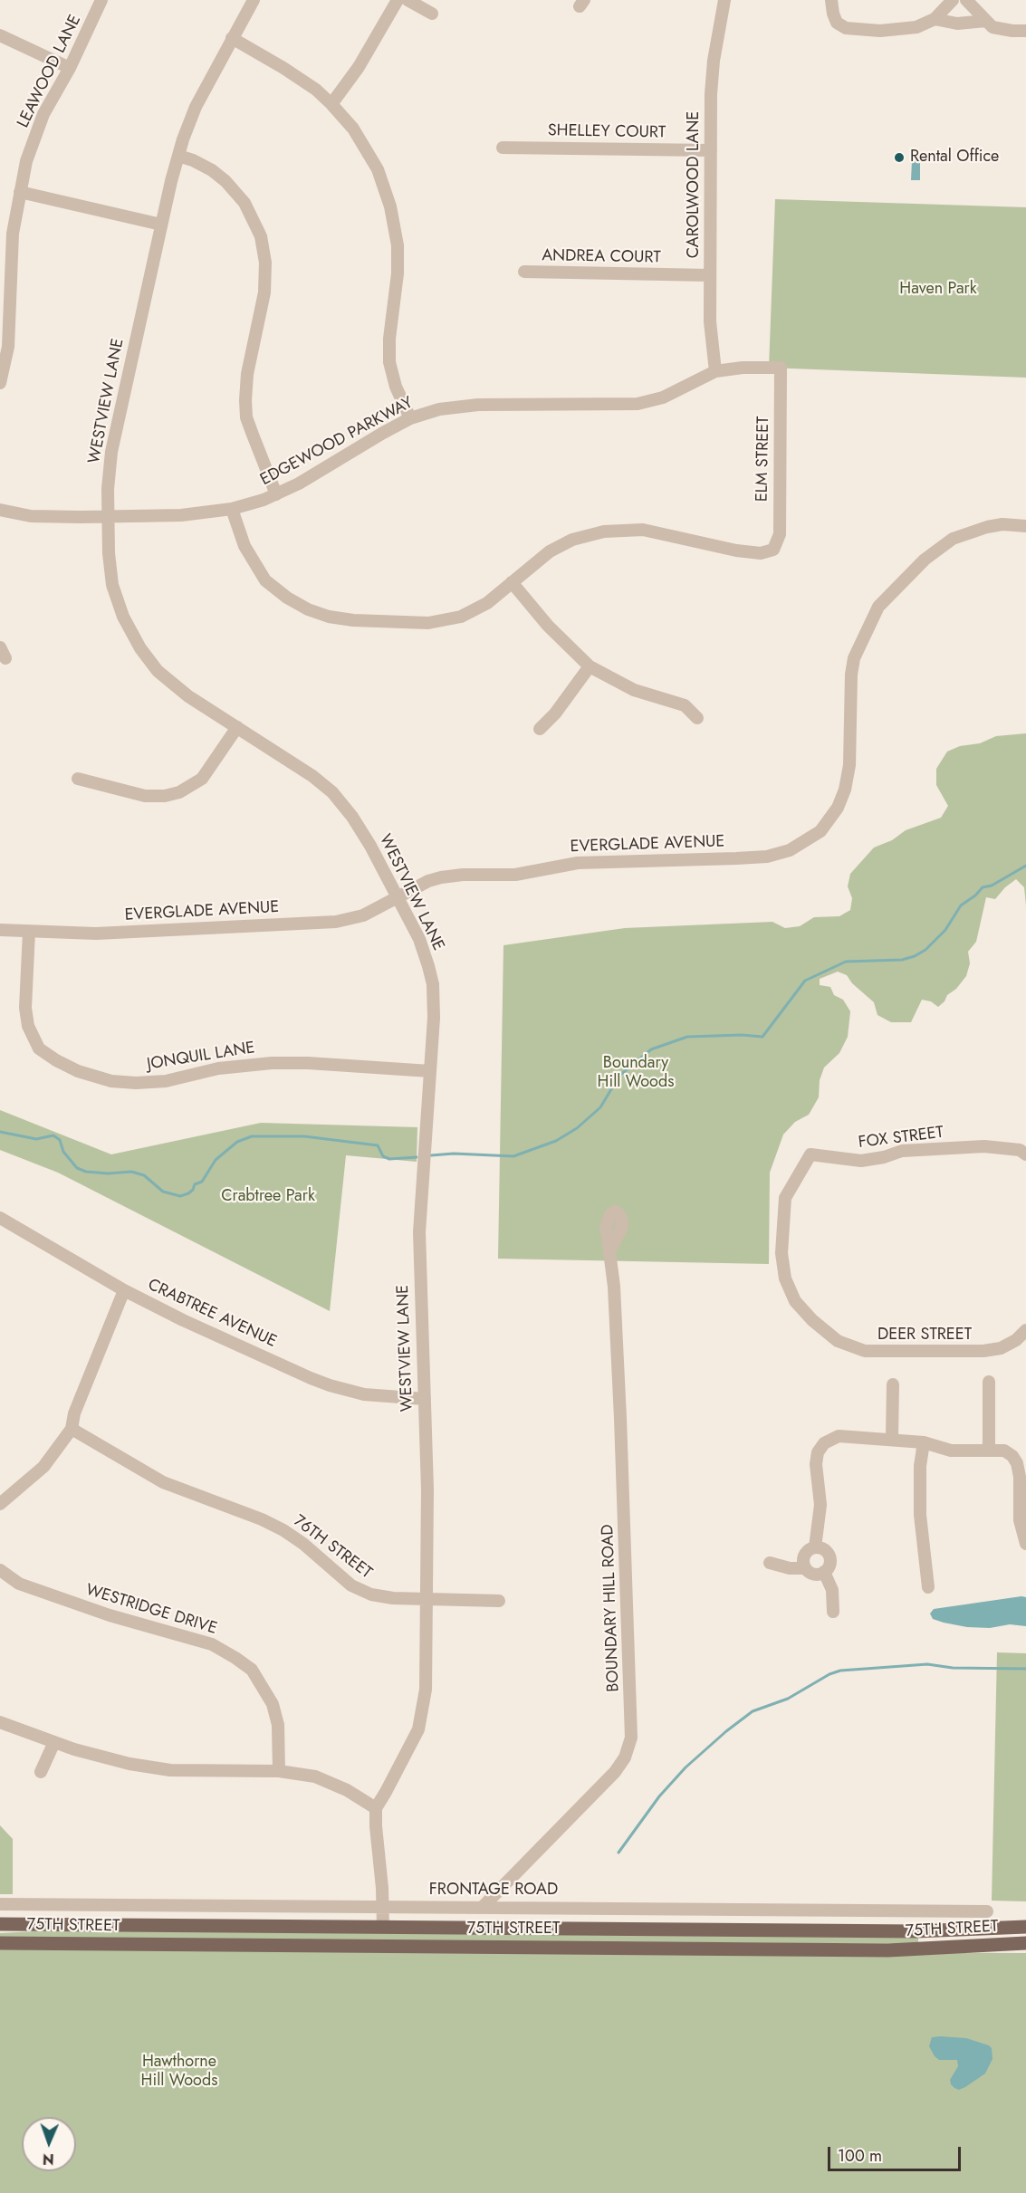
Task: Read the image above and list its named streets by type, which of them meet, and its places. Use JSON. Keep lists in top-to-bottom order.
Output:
{
  "streets": {
    "main road": ["75TH STREET"],
    "street": [
      "LEAWOOD LANE",
      "SHELLEY COURT",
      "CAROLWOOD LANE",
      "ANDREA COURT",
      "WESTVIEW LANE",
      "EDGEWOOD PARKWAY",
      "ELM STREET",
      "EVERGLADE AVENUE",
      "JONQUIL LANE",
      "FOX STREET",
      "CRABTREE AVENUE",
      "DEER STREET",
      "76TH STREET",
      "BOUNDARY HILL ROAD",
      "WESTRIDGE DRIVE",
      "FRONTAGE ROAD"
    ]
  },
  "crossings": [
    ["SHELLEY COURT", "CAROLWOOD LANE"],
    ["CAROLWOOD LANE", "ANDREA COURT"],
    ["CAROLWOOD LANE", "EDGEWOOD PARKWAY"],
    ["WESTVIEW LANE", "EDGEWOOD PARKWAY"],
    ["WESTVIEW LANE", "EVERGLADE AVENUE"],
    ["WESTVIEW LANE", "JONQUIL LANE"],
    ["WESTVIEW LANE", "CRABTREE AVENUE"],
    ["WESTVIEW LANE", "76TH STREET"],
    ["EDGEWOOD PARKWAY", "ELM STREET"],
    ["EVERGLADE AVENUE", "JONQUIL LANE"],
    ["FOX STREET", "DEER STREET"],
    ["BOUNDARY HILL ROAD", "FRONTAGE ROAD"]
  ],
  "parks": [
    "Haven Park",
    "Boundary Hill Woods",
    "Crabtree Park",
    "Hawthorne Hill Woods"
  ],
  "places": ["Rental Office"],
  "scale_bar": "100 m",
  "north": "bottom"
}
